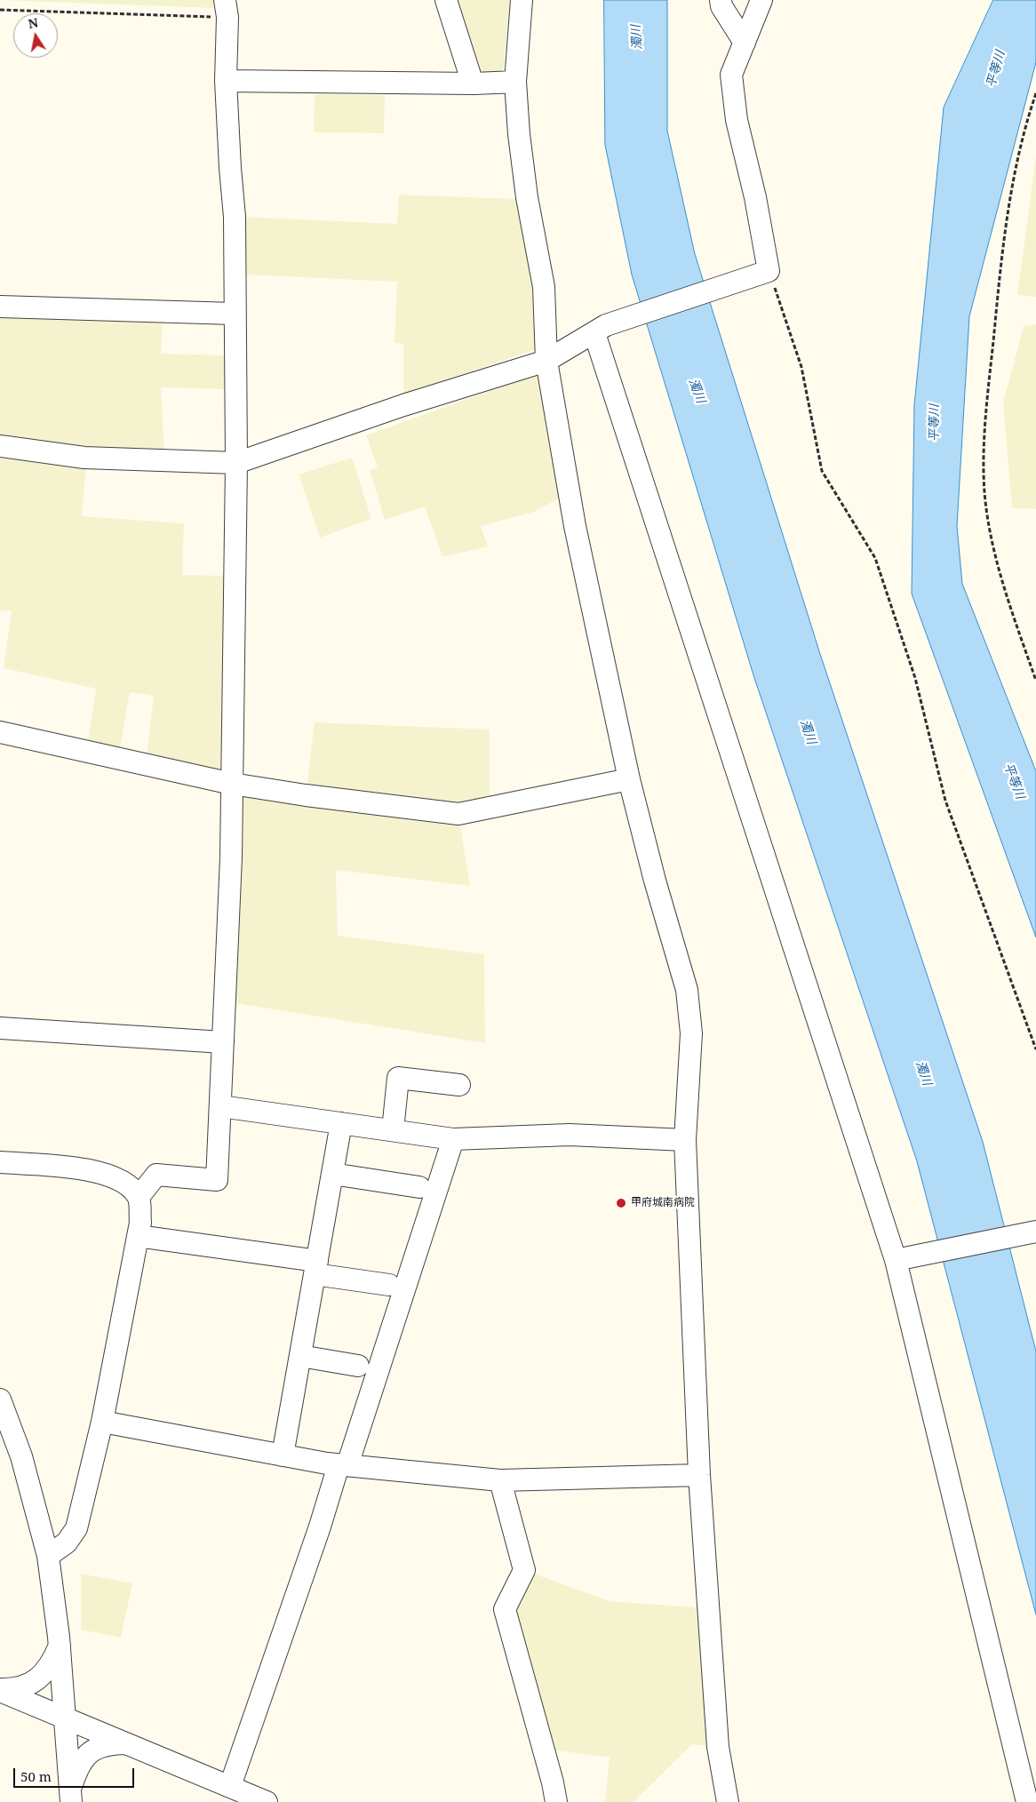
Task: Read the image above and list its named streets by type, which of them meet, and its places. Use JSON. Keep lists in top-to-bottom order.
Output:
{
  "water": ["濁川", "平等川"],
  "places": ["甲府城南病院"],
  "scale_bar": "50 m",
  "north": "top"
}
